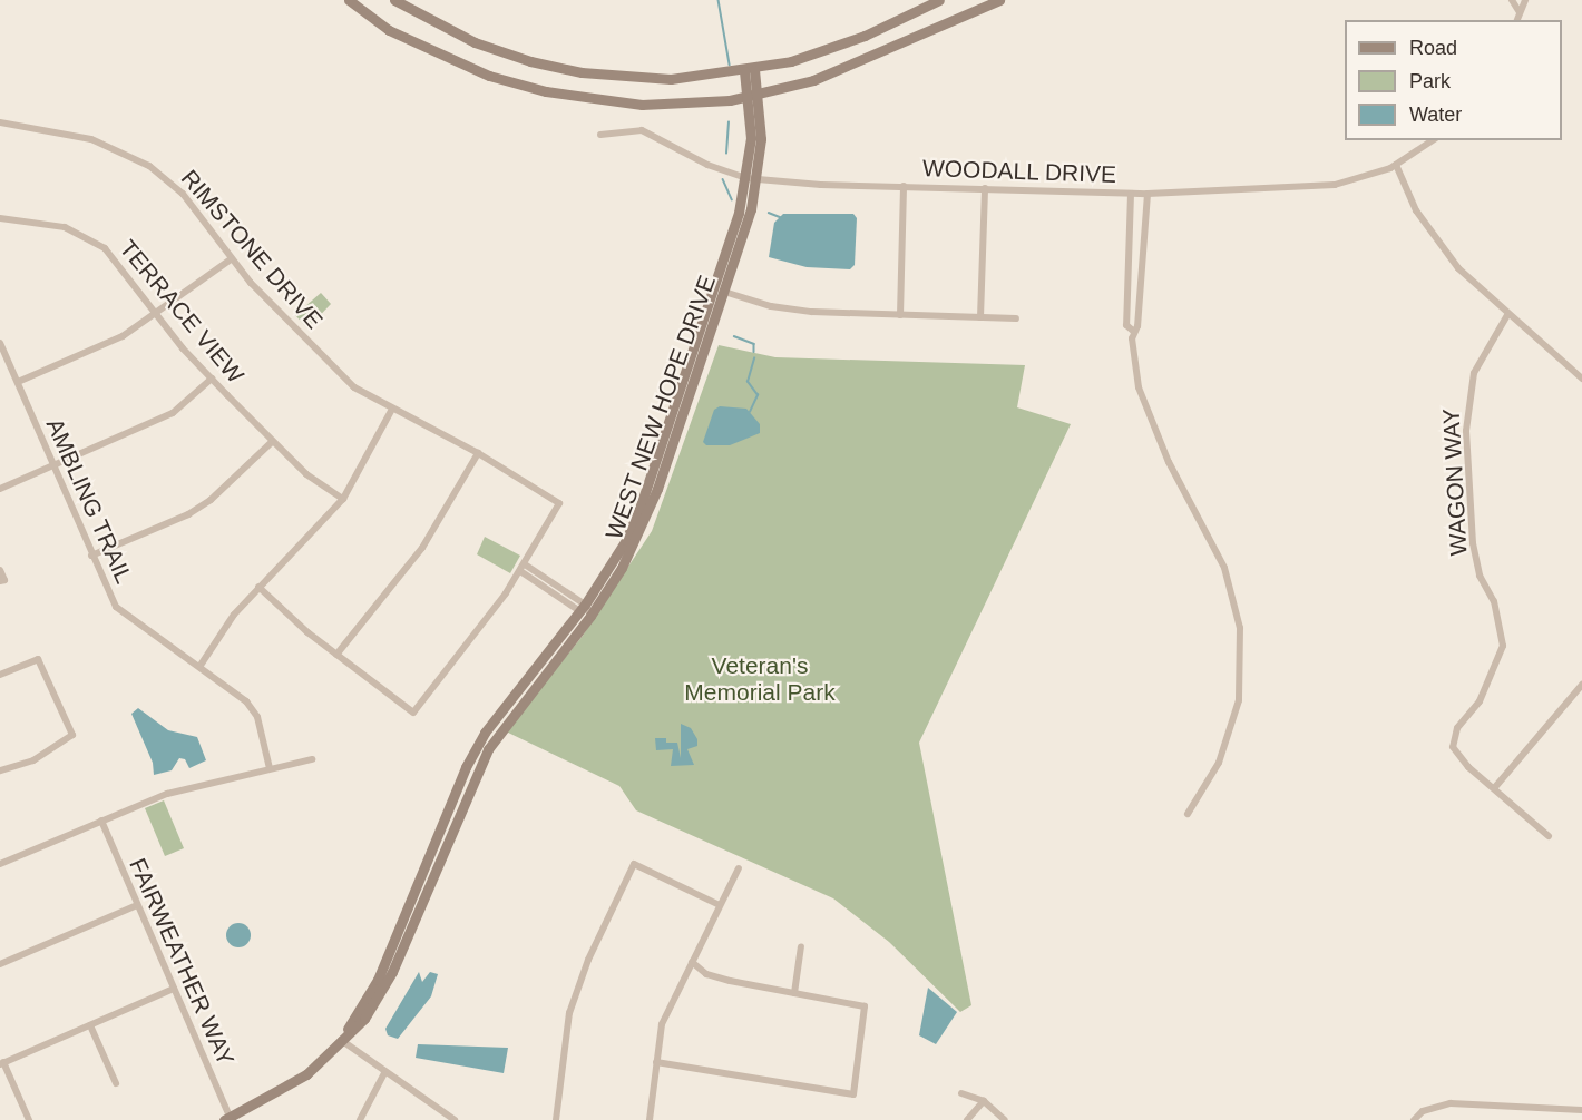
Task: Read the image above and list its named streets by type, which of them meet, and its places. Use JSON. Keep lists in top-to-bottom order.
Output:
{
  "streets": {
    "main road": ["WEST NEW HOPE DRIVE"],
    "street": [
      "WOODALL DRIVE",
      "RIMSTONE DRIVE",
      "TERRACE VIEW",
      "WAGON WAY",
      "AMBLING TRAIL",
      "FAIRWEATHER WAY"
    ]
  },
  "crossings": [
    ["WOODALL DRIVE", "WEST NEW HOPE DRIVE"],
    ["WEST NEW HOPE DRIVE", "FAIRWEATHER WAY"]
  ],
  "parks": ["Veteran's Memorial Park"],
  "legend": ["Road", "Park", "Water"]
}
